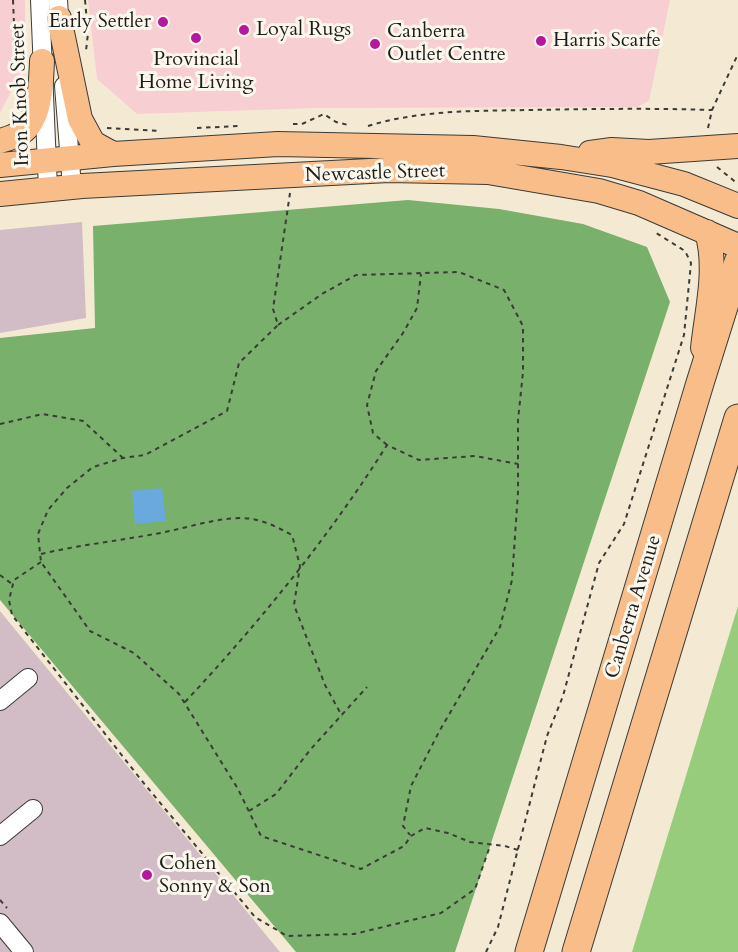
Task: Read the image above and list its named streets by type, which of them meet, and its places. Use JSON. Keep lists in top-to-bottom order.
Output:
{
  "streets": {
    "highway": ["Canberra Avenue"],
    "main road": ["Newcastle Street"],
    "street": ["Iron Knob Street"]
  },
  "crossings": [
    ["Iron Knob Street", "Newcastle Street"]
  ],
  "places": [
    "Early Settler",
    "Loyal Rugs",
    "Provincial Home Living",
    "Harris Scarfe",
    "Canberra Outlet Centre",
    "Cohen Sonny & Son"
  ]
}
